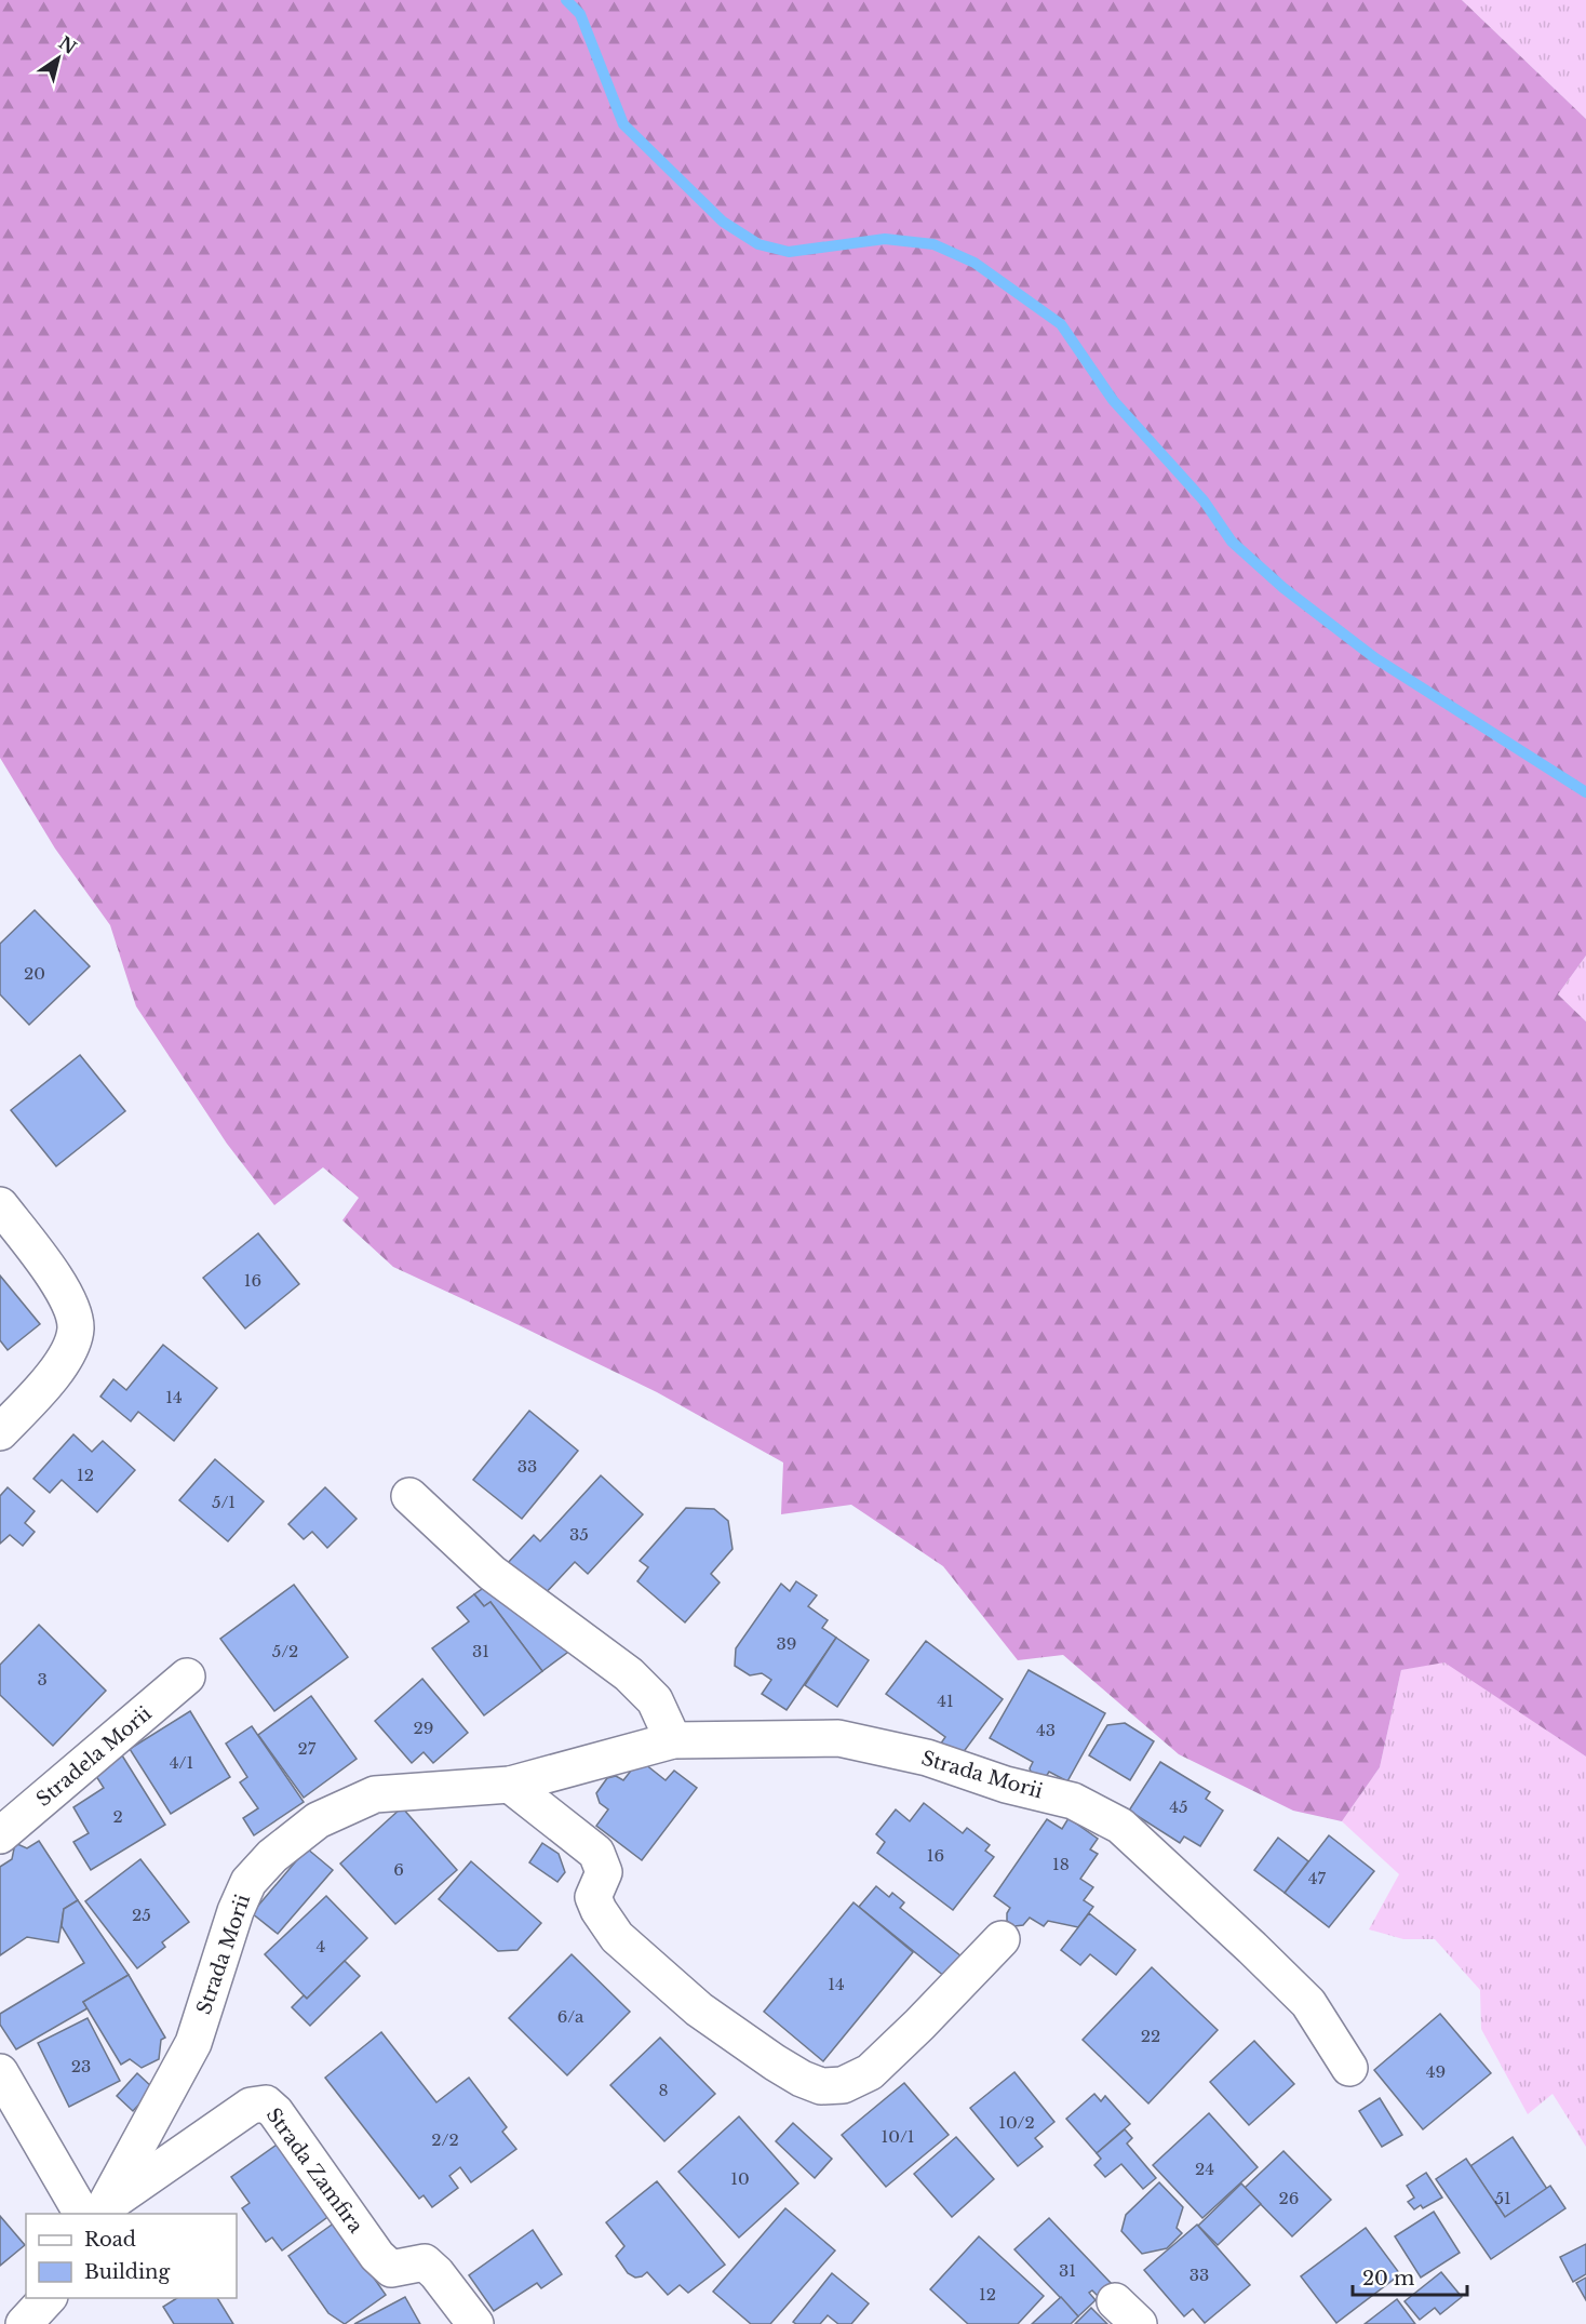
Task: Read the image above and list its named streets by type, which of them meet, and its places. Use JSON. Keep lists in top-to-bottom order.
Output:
{
  "streets": {
    "street": ["Stradela Morii", "Strada Morii", "Strada Zamfira"]
  },
  "crossings": [
    ["Strada Morii", "Strada Zamfira"]
  ],
  "house_numbers": [
    "20",
    "16",
    "14",
    "33",
    "12",
    "5/1",
    "35",
    "39",
    "5/2",
    "31",
    "3",
    "41",
    "29",
    "43",
    "27",
    "4/1",
    "45",
    "2",
    "16",
    "18",
    "6",
    "47",
    "25",
    "4",
    "14",
    "6/a",
    "22",
    "23",
    "49",
    "8",
    "10/2",
    "10/1",
    "2/2",
    "24",
    "10",
    "26",
    "51",
    "31",
    "33",
    "12"
  ],
  "legend": ["Road", "Building"],
  "scale_bar": "20 m",
  "north": "top right"
}
